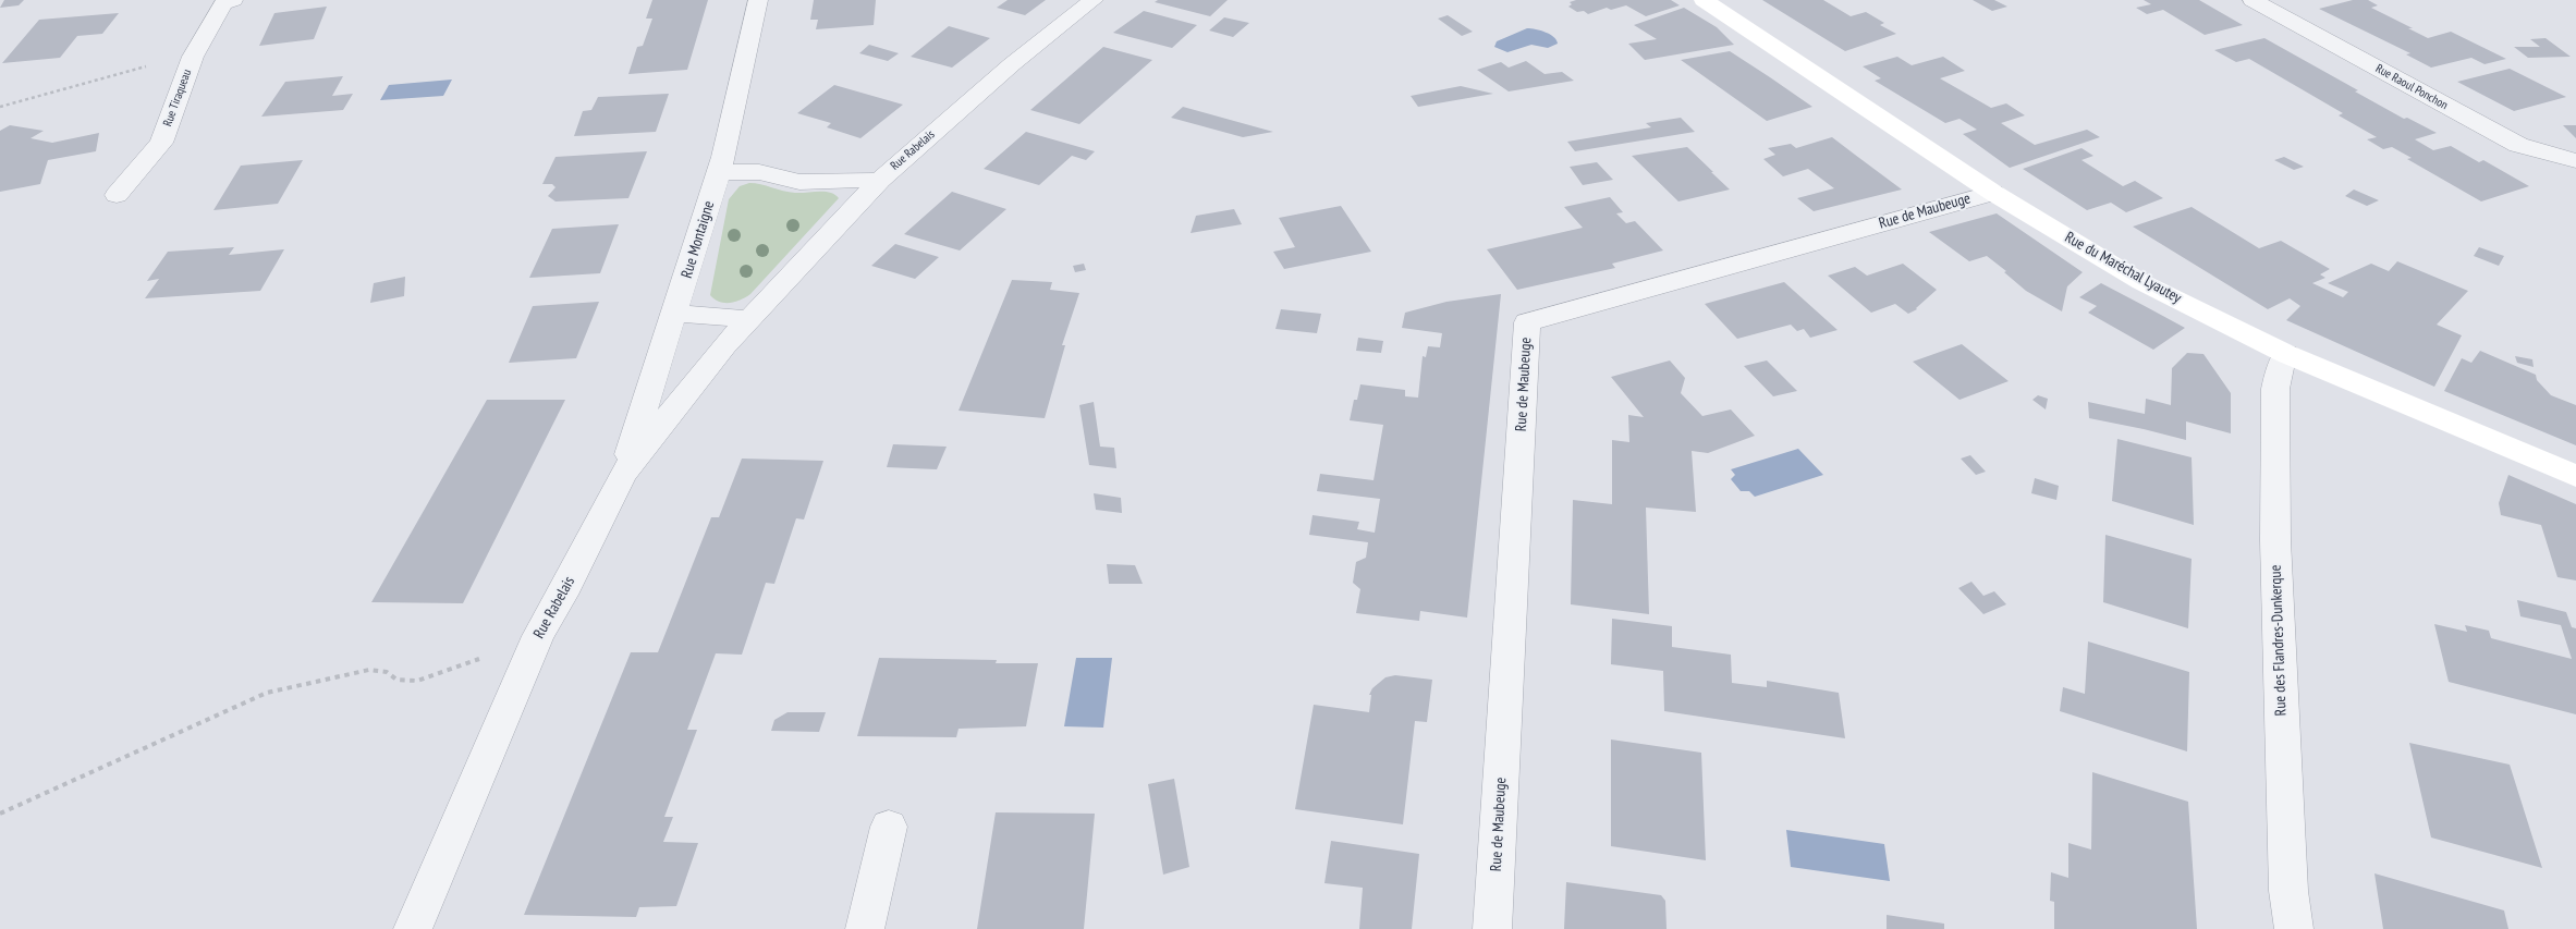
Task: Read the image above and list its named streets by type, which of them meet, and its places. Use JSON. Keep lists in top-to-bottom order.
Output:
{
  "streets": {
    "main road": ["Rue du Maréchal Lyautey"],
    "street": [
      "Rue Raoul Ponchon",
      "Rue Tiraqueau",
      "Rue Rabelais",
      "Rue de Maubeuge",
      "Rue Montaigne",
      "Rue des Flandres-Dunkerque"
    ]
  },
  "crossings": [
    ["Rue Rabelais", "Rue Montaigne"],
    ["Rue de Maubeuge", "Rue du Maréchal Lyautey"],
    ["Rue du Maréchal Lyautey", "Rue des Flandres-Dunkerque"]
  ]
}
